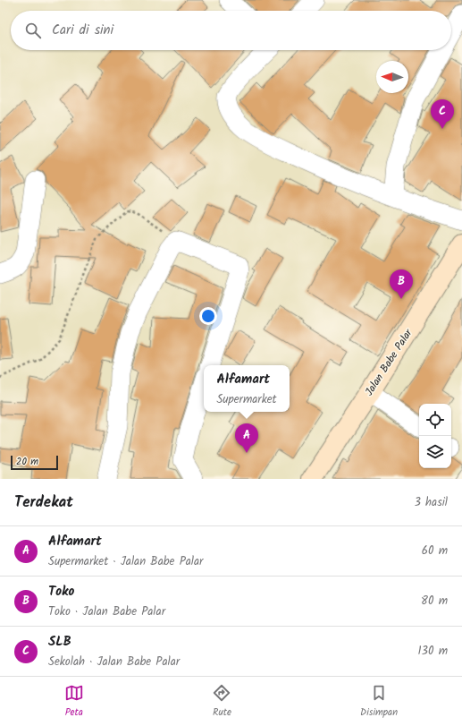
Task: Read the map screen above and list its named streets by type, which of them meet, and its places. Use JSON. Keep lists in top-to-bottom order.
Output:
{
  "streets": {
    "street": ["Jalan Babe Palar"]
  },
  "scale_bar": "20 m",
  "north": "left",
  "page": {
    "search": "Cari di sini",
    "pins": ["C", "B", "A"],
    "popup": ["Alfamart", "Supermarket"],
    "scale": "20 m",
    "heading": ["Terdekat", "3 hasil"],
    "list": [
      {
        "mark": "A",
        "name": "Alfamart",
        "note": "Supermarket · Jalan Babe Palar",
        "value": "60 m"
      },
      {
        "mark": "B",
        "name": "Toko",
        "note": "Toko · Jalan Babe Palar",
        "value": "80 m"
      },
      {
        "mark": "C",
        "name": "SLB",
        "note": "Sekolah · Jalan Babe Palar",
        "value": "130 m"
      }
    ],
    "nav": ["Peta", "Rute", "Disimpan"]
  }
}
